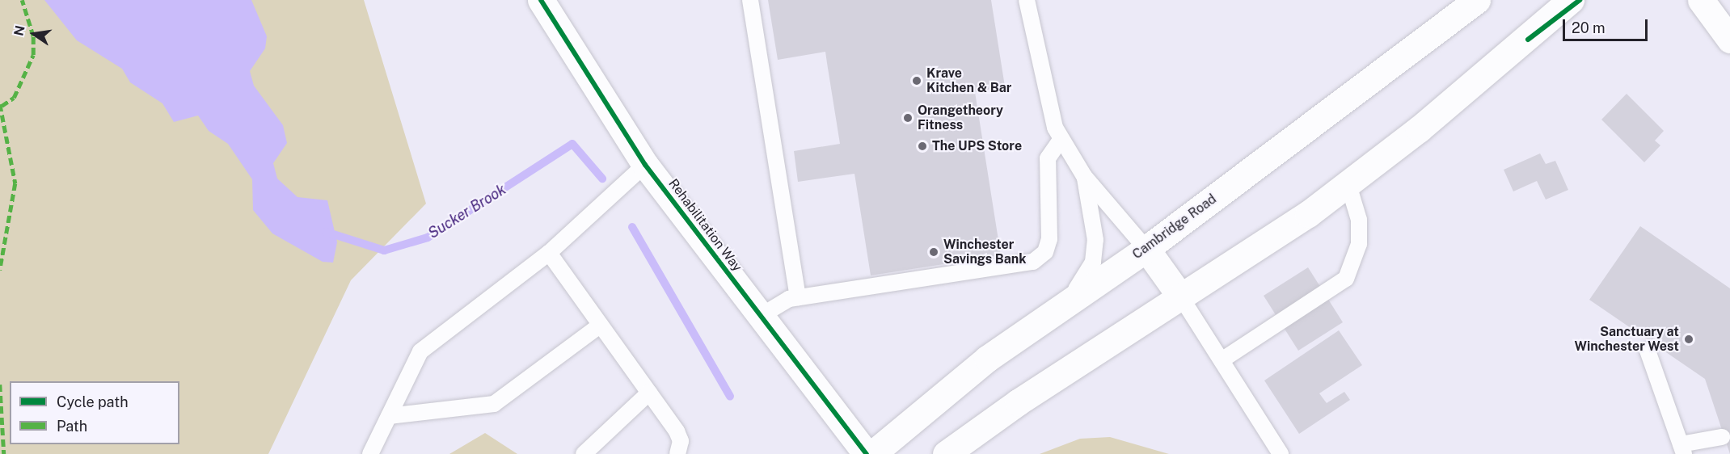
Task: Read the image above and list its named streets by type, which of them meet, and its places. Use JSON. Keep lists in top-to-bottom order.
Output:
{
  "streets": {
    "main road": ["Rehabilitation Way", "Cambridge Road"]
  },
  "water": ["Sucker Brook"],
  "places": [
    "Krave Kitchen & Bar",
    "Orangetheory Fitness",
    "The UPS Store",
    "Winchester Savings Bank",
    "Sanctuary at Winchester West"
  ],
  "legend": ["Cycle path", "Path"],
  "scale_bar": "20 m",
  "north": "left"
}
